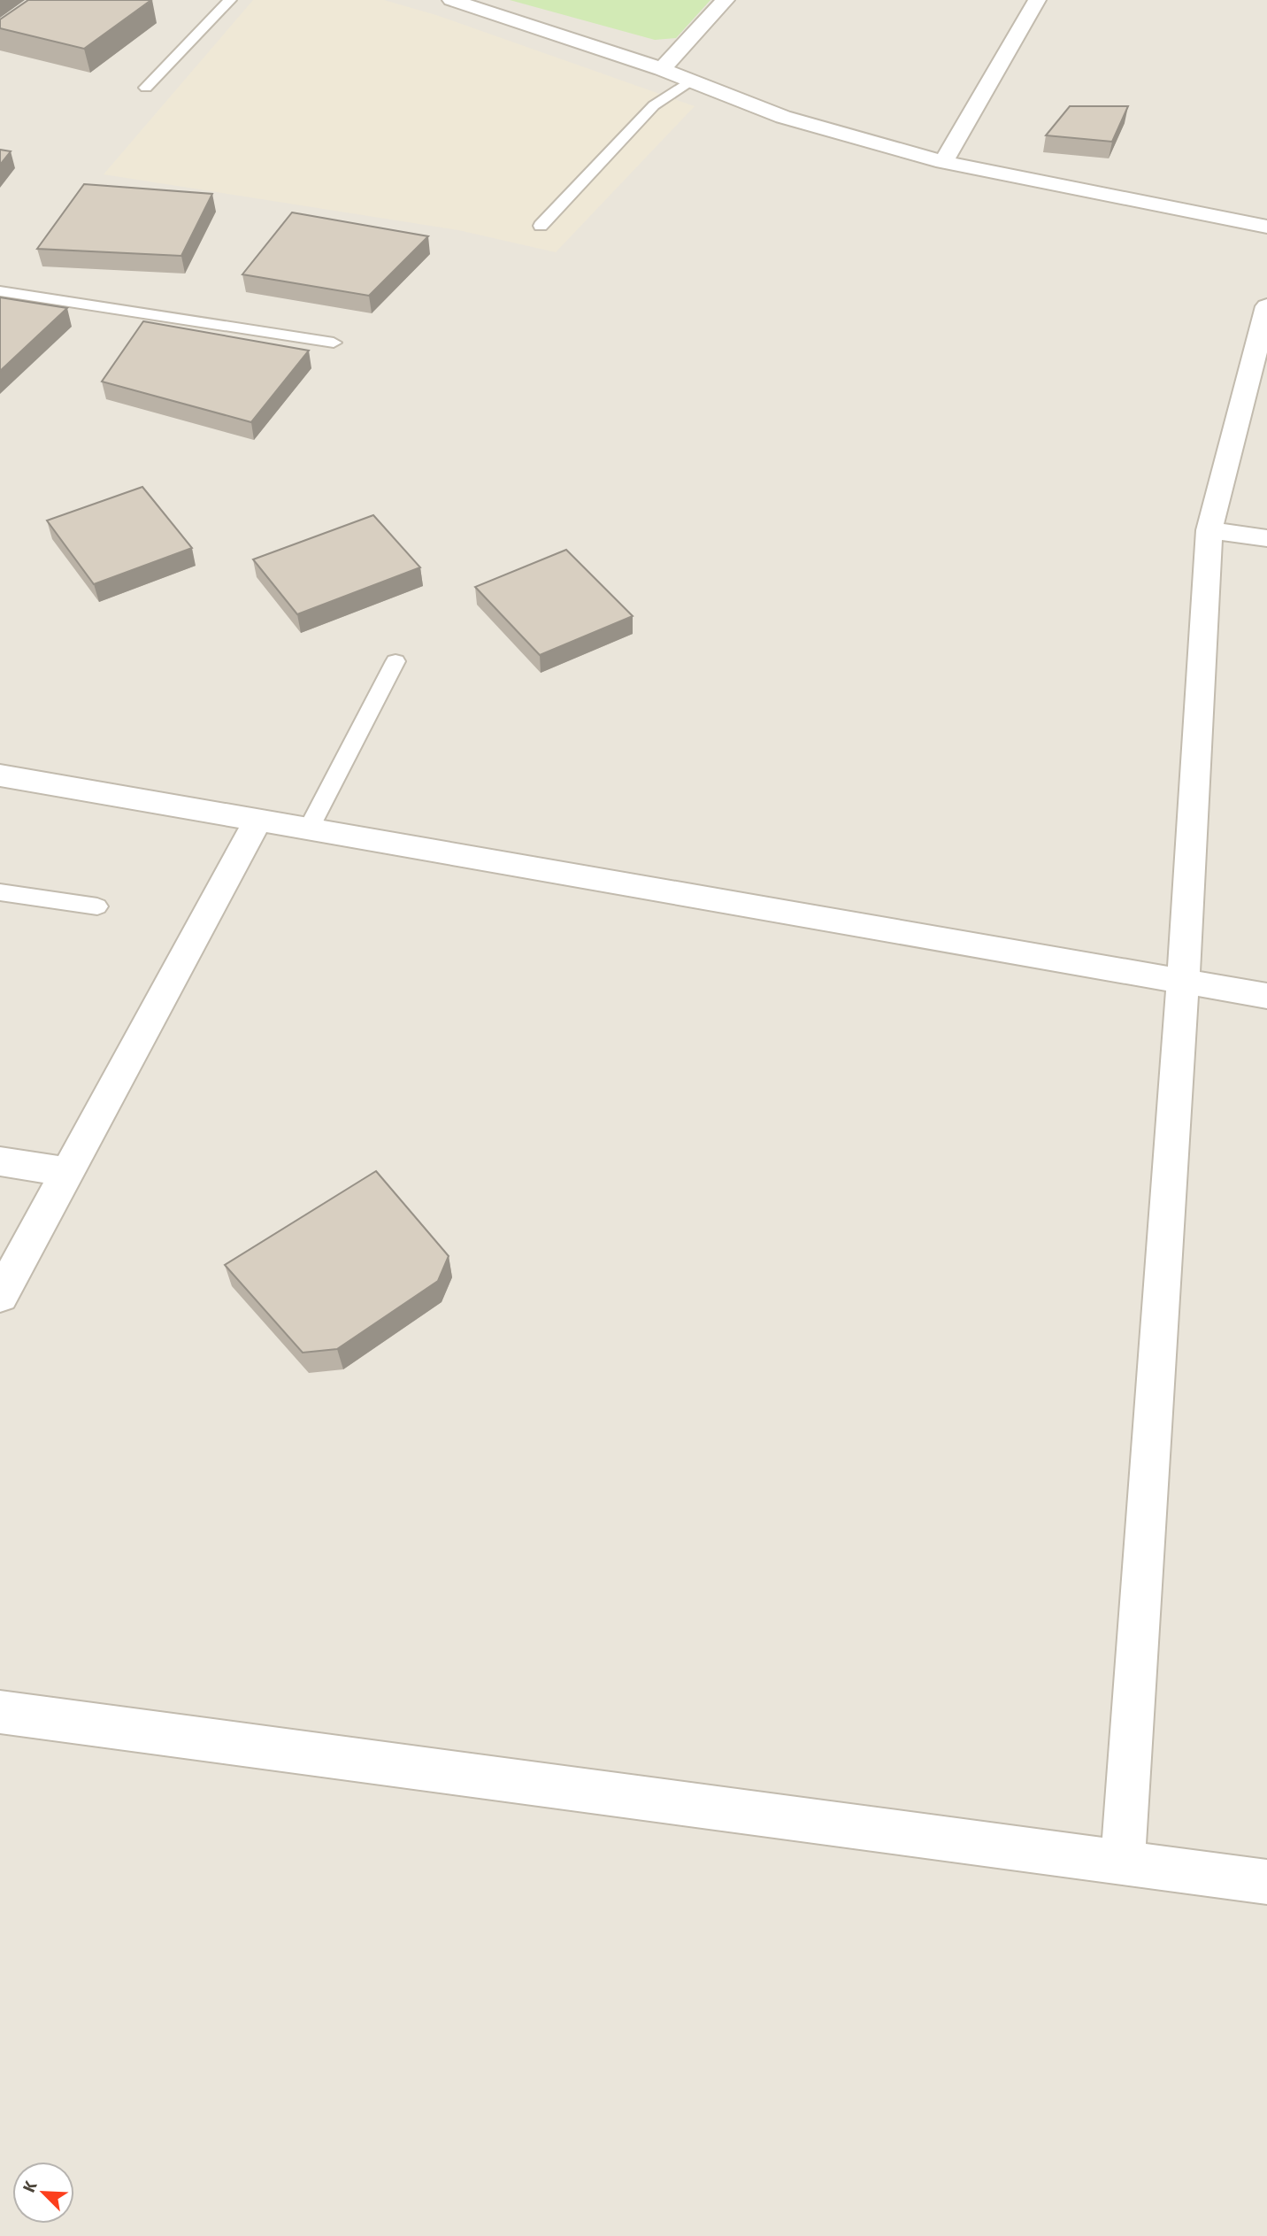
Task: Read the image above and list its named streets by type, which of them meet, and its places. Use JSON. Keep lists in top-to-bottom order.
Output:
{
  "north": "top left"
}
